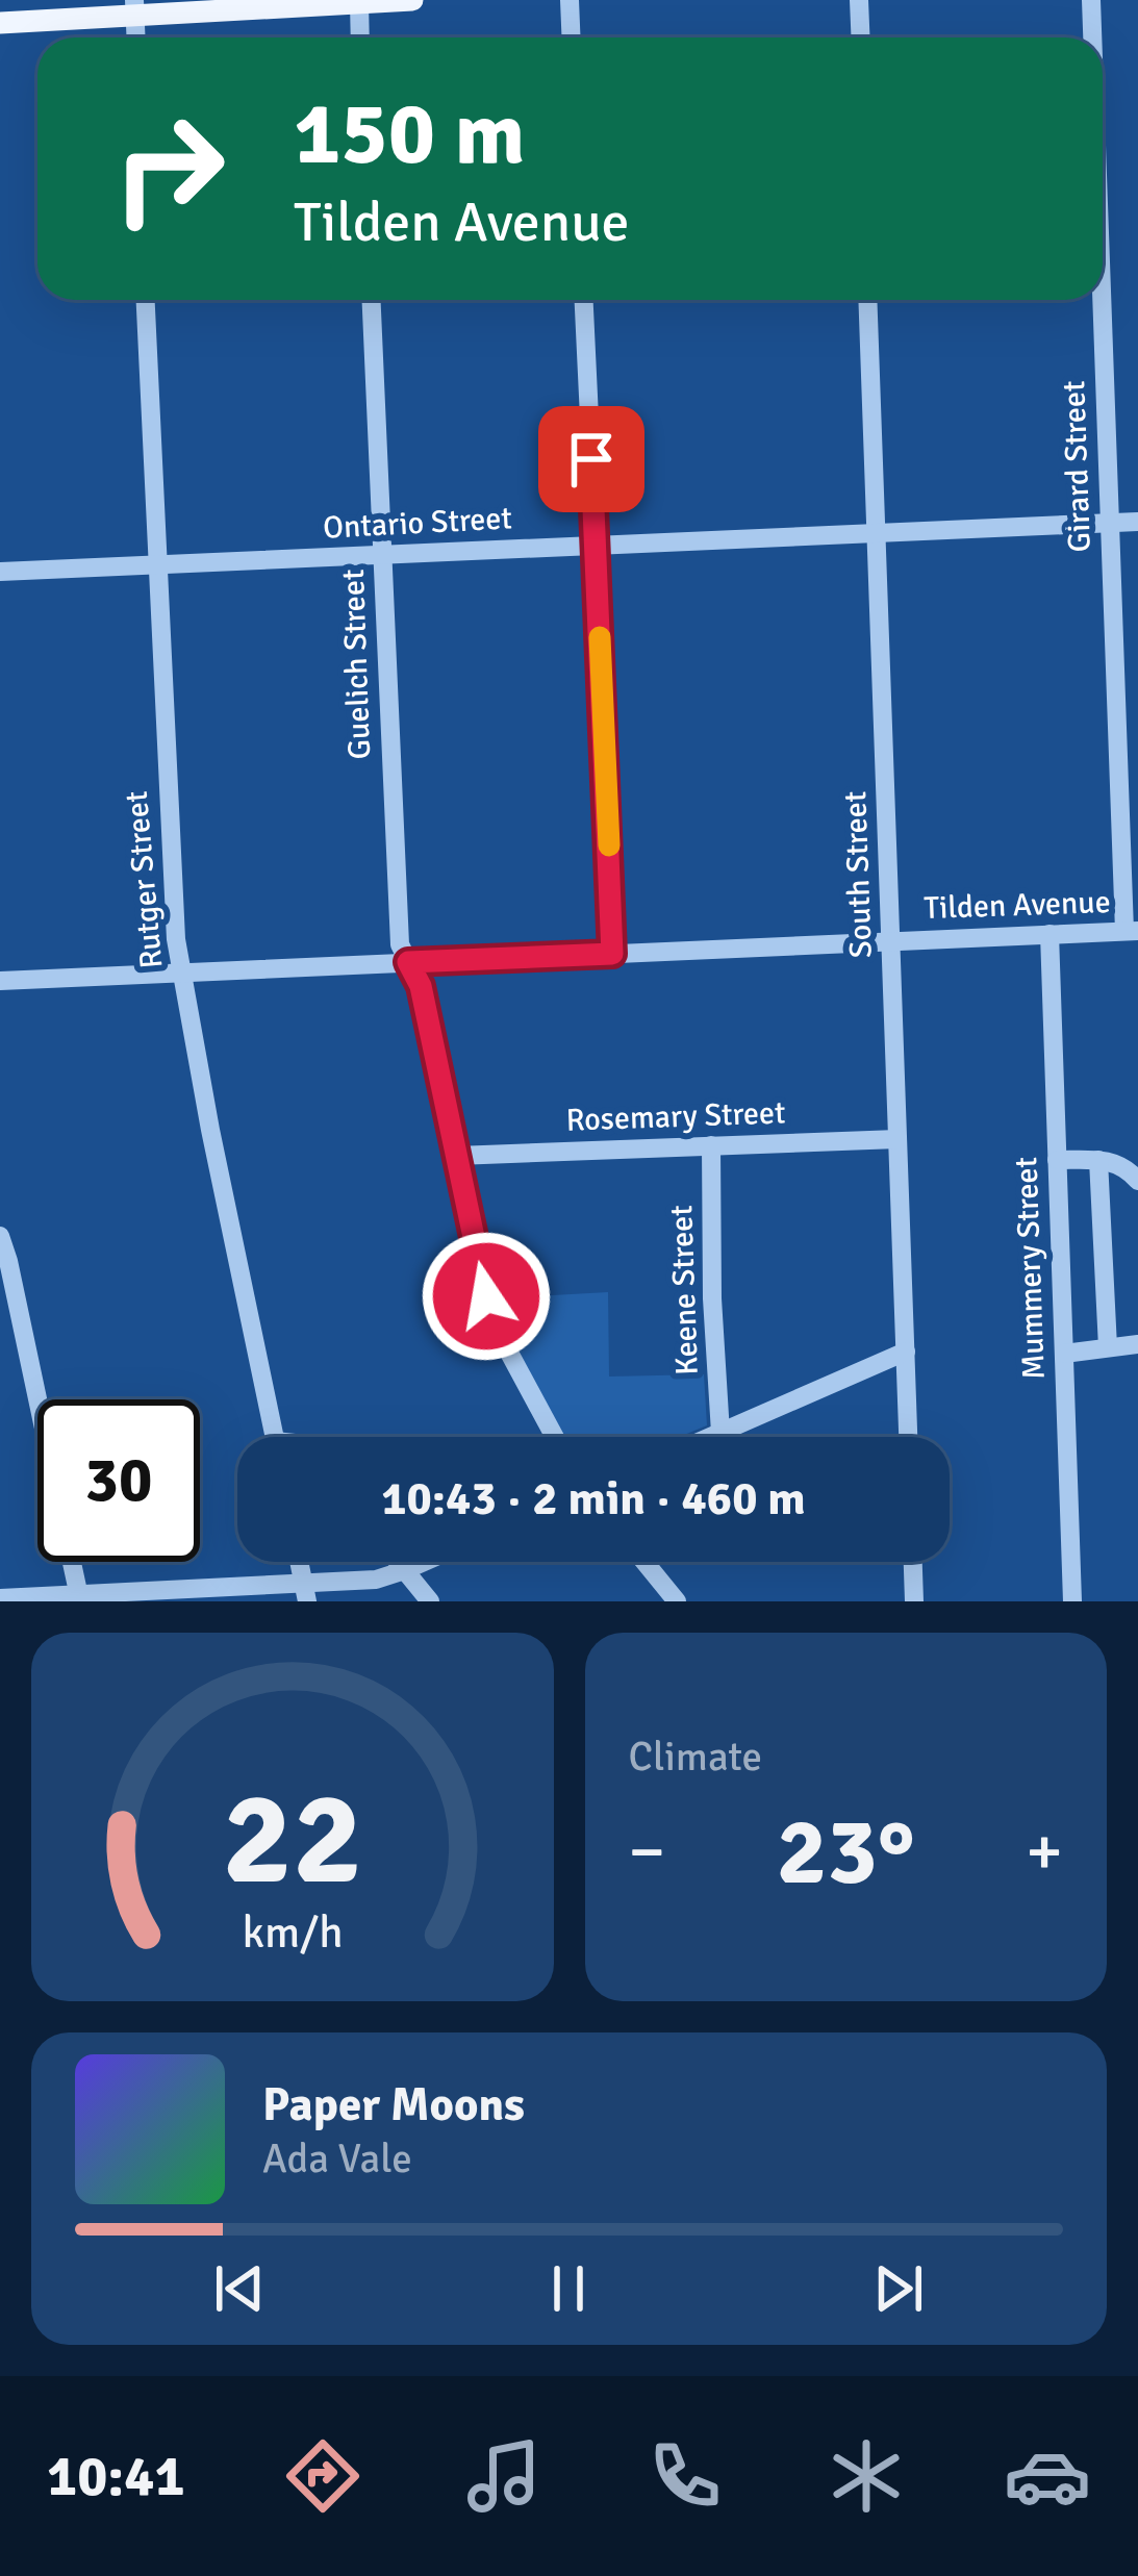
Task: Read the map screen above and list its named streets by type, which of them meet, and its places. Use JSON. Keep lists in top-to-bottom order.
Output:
{
  "streets": {
    "street": [
      "Girard Street",
      "Ontario Street",
      "Guelich Street",
      "South Street",
      "Rutger Street",
      "Tilden Avenue",
      "Rosemary Street",
      "Mummery Street",
      "Keene Street"
    ]
  },
  "crossings": [
    ["Girard Street", "Ontario Street"],
    ["Girard Street", "Tilden Avenue"],
    ["Ontario Street", "Guelich Street"],
    ["Ontario Street", "South Street"],
    ["Ontario Street", "Rutger Street"],
    ["Guelich Street", "Tilden Avenue"],
    ["Guelich Street", "Rosemary Street"],
    ["South Street", "Tilden Avenue"],
    ["South Street", "Rosemary Street"],
    ["Rutger Street", "Tilden Avenue"],
    ["Tilden Avenue", "Mummery Street"],
    ["Rosemary Street", "Keene Street"]
  ],
  "page": {
    "turn": ["150 m", "Tilden Avenue"],
    "limit": "30",
    "trip": "10:43 · 2 min · 460 m",
    "tile": "Climate",
    "heat": ["−", "23°", "+"],
    "song": ["Paper Moons", "Ada Vale"],
    "tabs": "10:41",
    "gauge": ["22", "km/h"]
  }
}
